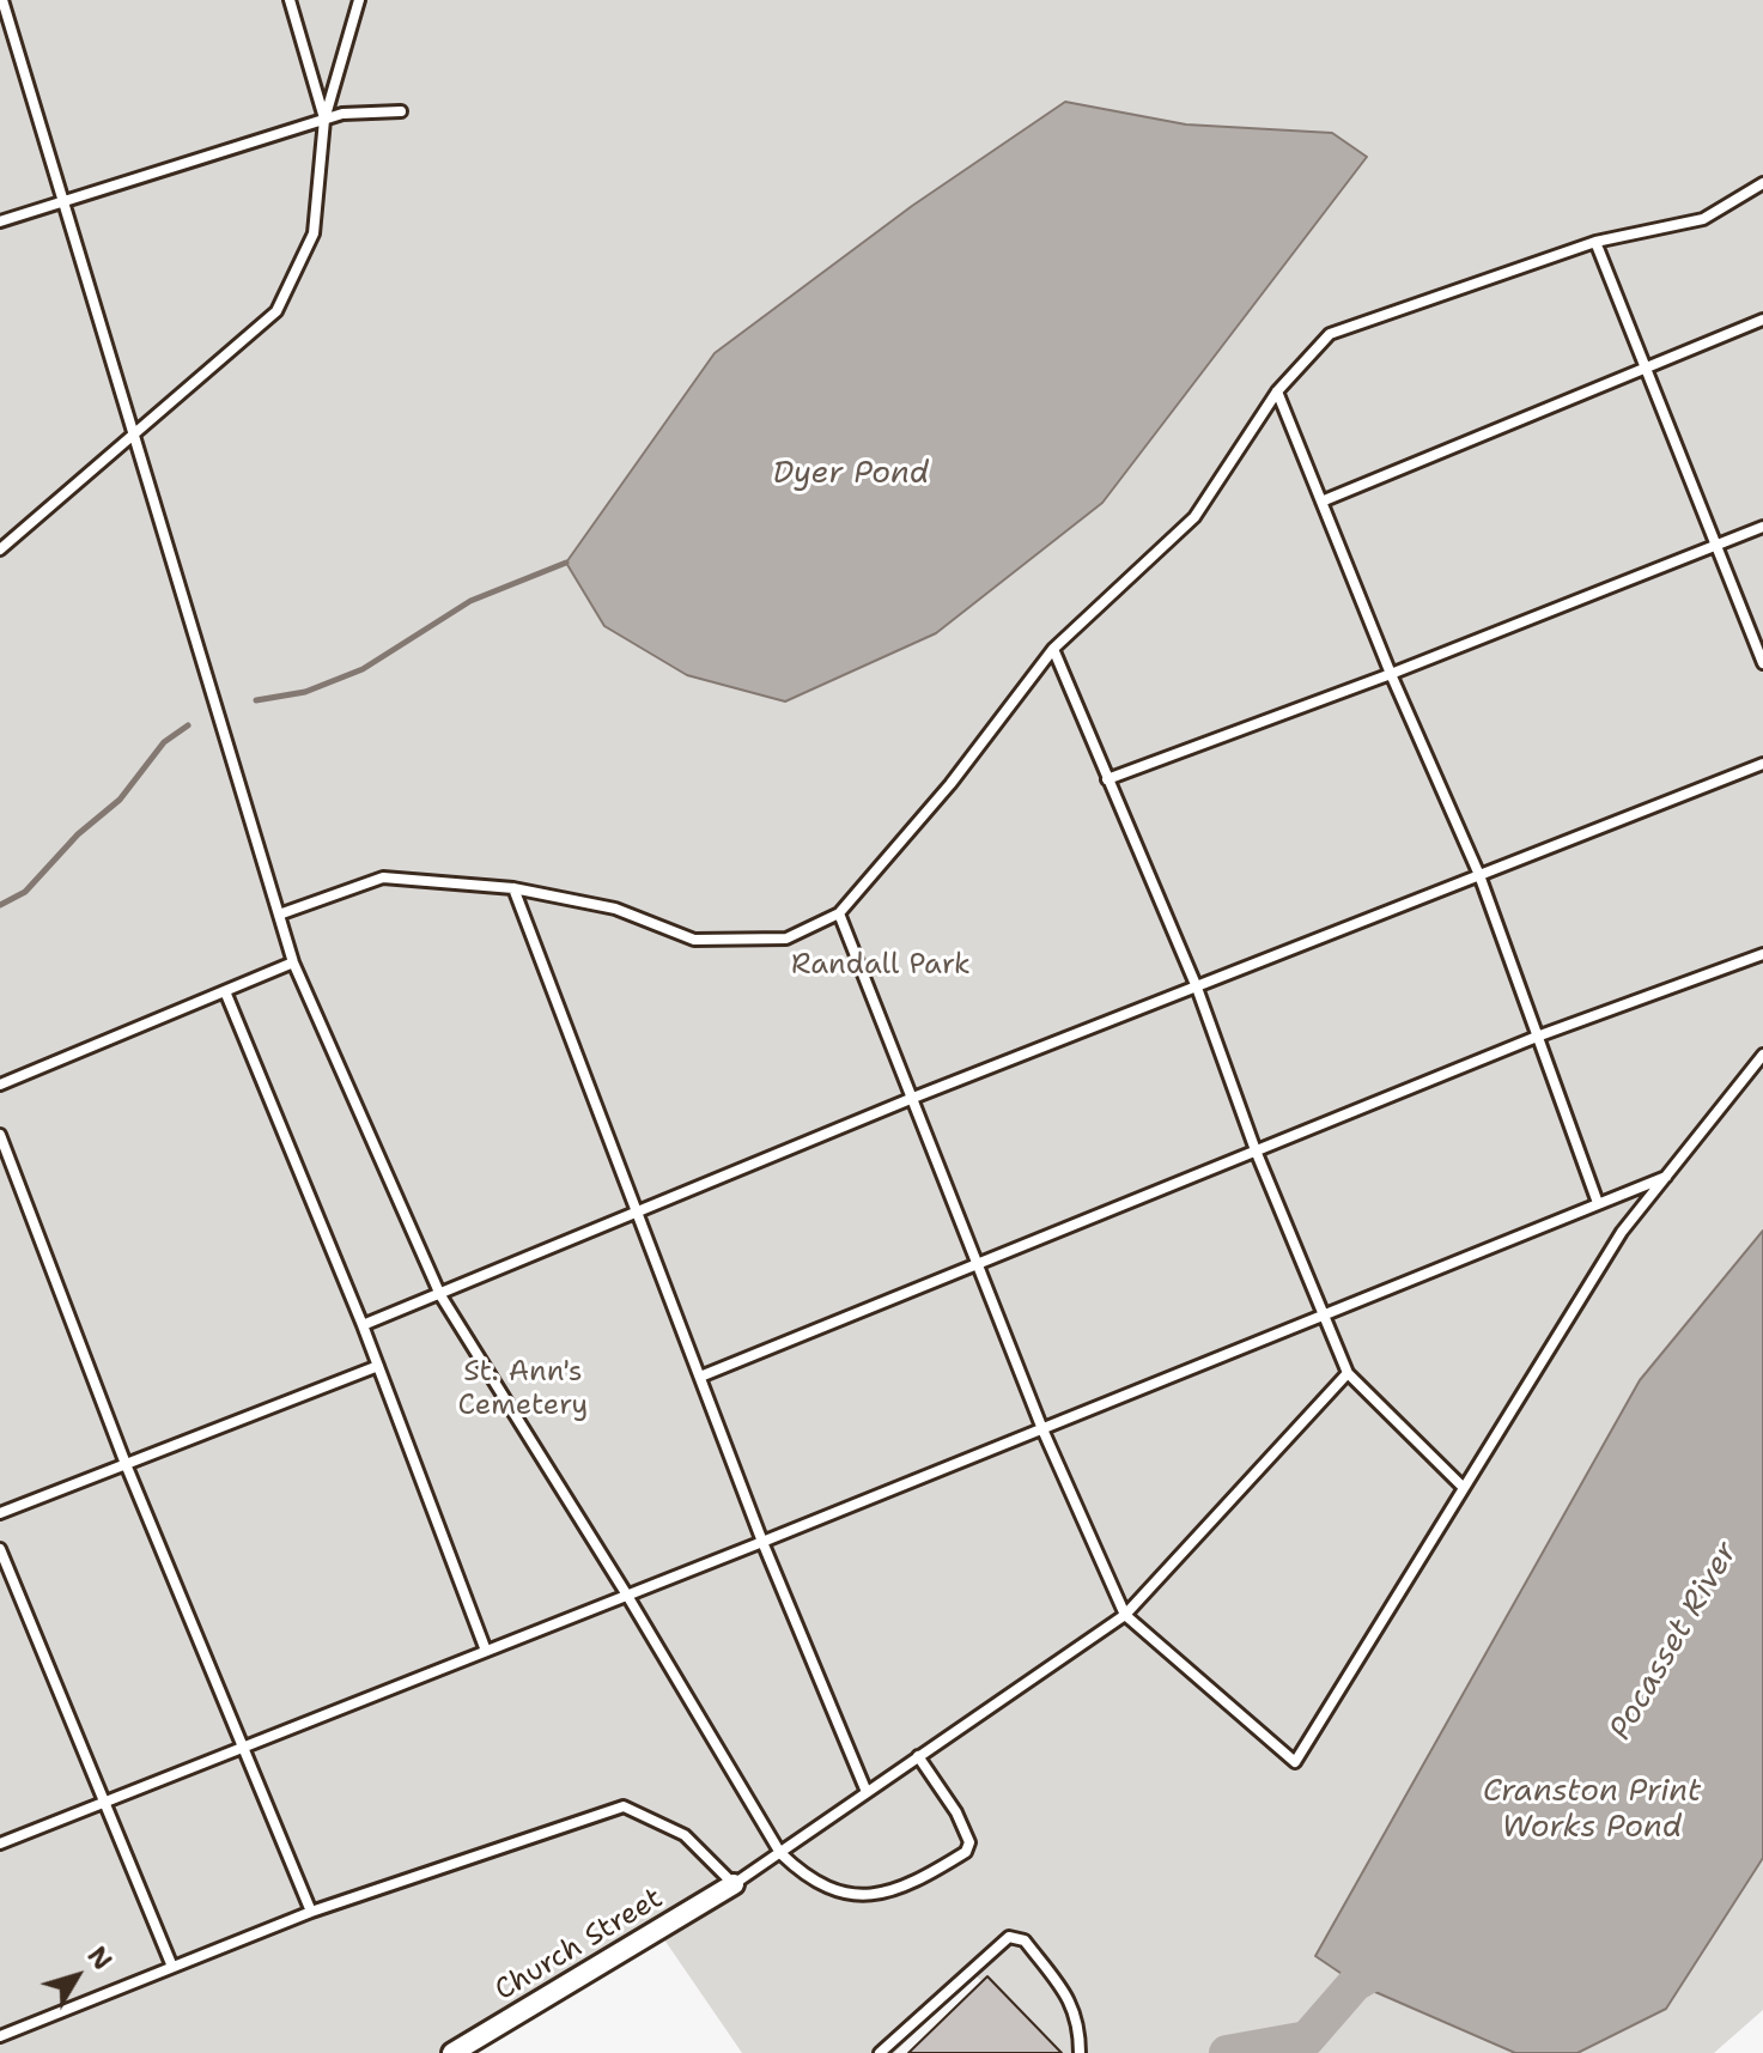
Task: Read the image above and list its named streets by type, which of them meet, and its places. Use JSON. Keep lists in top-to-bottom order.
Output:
{
  "streets": {
    "street": ["Church Street"]
  },
  "water": ["Dyer Pond", "Pocasset River", "Cranston Print Works Pond"],
  "parks": ["Randall Park", "St. Ann's Cemetery"],
  "north": "top right"
}
